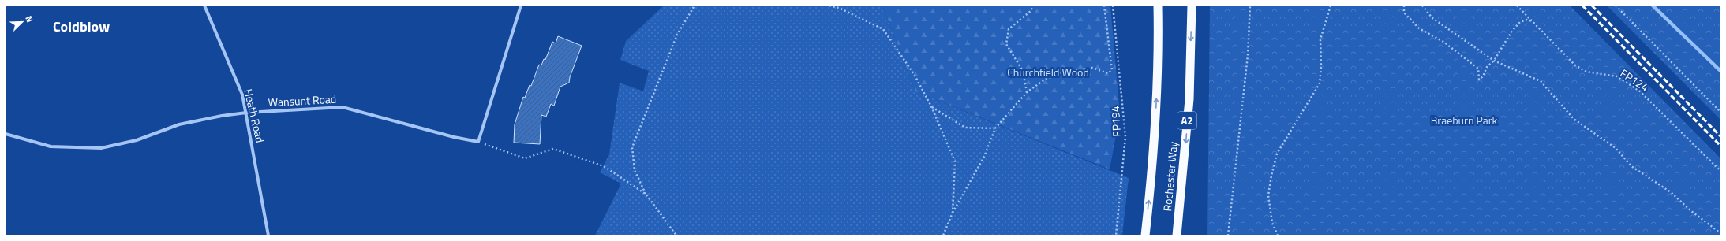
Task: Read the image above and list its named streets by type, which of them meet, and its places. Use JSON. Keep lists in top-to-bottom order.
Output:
{
  "streets": {
    "highway": ["A2", "Rochester Way"],
    "street": ["Wansunt Road", "Heath Road"],
    "path": ["FP124", "FP194"]
  },
  "crossings": [
    ["Wansunt Road", "Heath Road"]
  ],
  "districts": ["Coldblow"],
  "parks": ["Churchfield Wood", "Braeburn Park"],
  "north": "top right"
}
